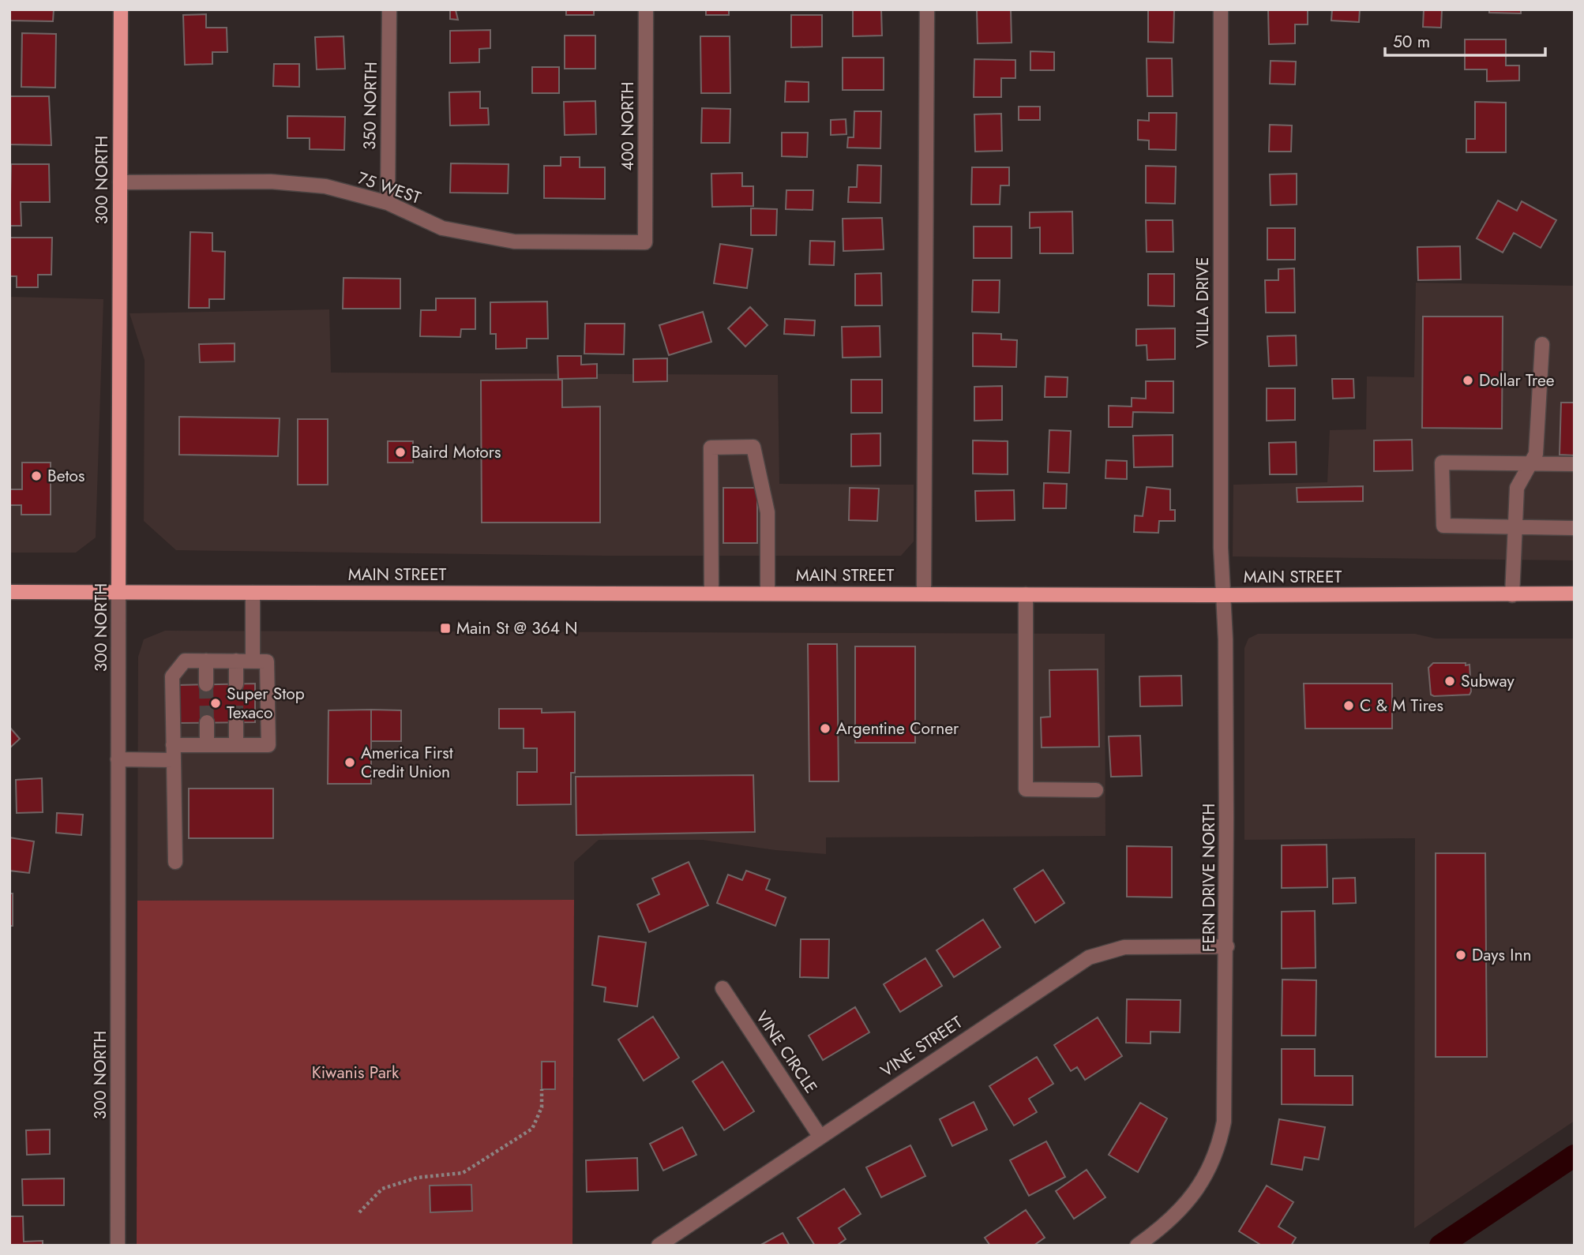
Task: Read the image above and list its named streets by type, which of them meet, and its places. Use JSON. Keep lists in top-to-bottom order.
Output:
{
  "streets": {
    "main road": ["300 NORTH", "MAIN STREET"],
    "street": [
      "350 NORTH",
      "400 NORTH",
      "75 WEST",
      "VILLA DRIVE",
      "FERN DRIVE NORTH",
      "VINE STREET",
      "VINE CIRCLE"
    ]
  },
  "crossings": [
    ["350 NORTH", "75 WEST"],
    ["400 NORTH", "75 WEST"],
    ["300 NORTH", "75 WEST"],
    ["300 NORTH", "MAIN STREET"],
    ["VILLA DRIVE", "MAIN STREET"],
    ["VILLA DRIVE", "FERN DRIVE NORTH"],
    ["MAIN STREET", "FERN DRIVE NORTH"],
    ["FERN DRIVE NORTH", "VINE STREET"],
    ["VINE STREET", "VINE CIRCLE"]
  ],
  "parks": ["Kiwanis Park"],
  "places": {
    "other": [
      "Dollar Tree",
      "Baird Motors",
      "Betos",
      "Subway",
      "Super Stop Texaco",
      "C & M Tires",
      "Argentine Corner",
      "America First Credit Union",
      "Days Inn"
    ],
    "transit": ["Main St @ 364 N"]
  },
  "scale_bar": "50 m"
}
